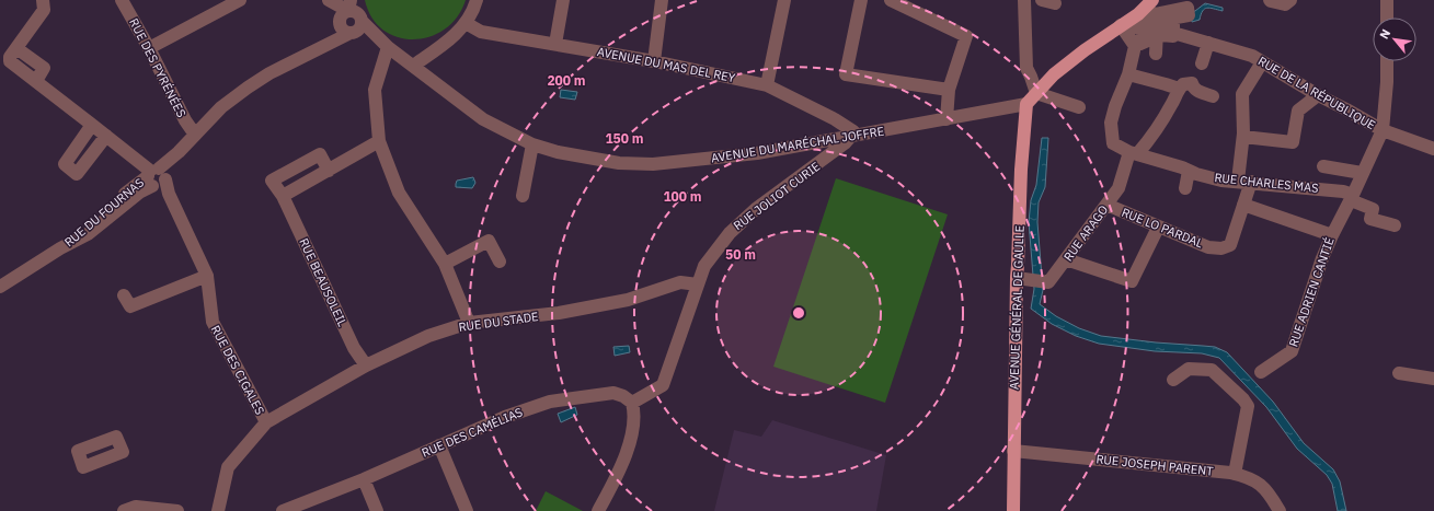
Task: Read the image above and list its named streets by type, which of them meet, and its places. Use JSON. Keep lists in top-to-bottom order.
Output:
{
  "streets": {
    "main road": ["AVENUE GÉNÉRAL DE GAULLE"],
    "street": [
      "AVENUE DU MAS DEL REY",
      "RUE DES PYRÉNÉES",
      "RUE DE LA RÉPUBLIQUE",
      "AVENUE DU MARÉCHAL JOFFRE",
      "RUE CHARLES MAS",
      "RUE JOLIOT CURIE",
      "RUE DU FOURNAS",
      "RUE LO PARDAL",
      "RUE ARAGO",
      "RUE BEAUSOLEIL",
      "RUE ADRIEN CANTIÉ",
      "RUE DU STADE",
      "RUE DES CIGALES",
      "RUE DES CAMÉLIAS",
      "RUE JOSEPH PARENT"
    ]
  },
  "crossings": [
    ["AVENUE DU MAS DEL REY", "AVENUE DU MARÉCHAL JOFFRE"],
    ["AVENUE DU MAS DEL REY", "RUE JOLIOT CURIE"],
    ["RUE DES PYRÉNÉES", "RUE DU FOURNAS"],
    ["RUE DE LA RÉPUBLIQUE", "RUE ADRIEN CANTIÉ"],
    ["AVENUE DU MARÉCHAL JOFFRE", "RUE JOLIOT CURIE"],
    ["AVENUE DU MARÉCHAL JOFFRE", "RUE DU FOURNAS"],
    ["AVENUE DU MARÉCHAL JOFFRE", "AVENUE GÉNÉRAL DE GAULLE"],
    ["RUE CHARLES MAS", "RUE LO PARDAL"],
    ["RUE CHARLES MAS", "RUE ARAGO"],
    ["RUE CHARLES MAS", "RUE ADRIEN CANTIÉ"],
    ["RUE JOLIOT CURIE", "RUE DU STADE"],
    ["RUE JOLIOT CURIE", "RUE DES CAMÉLIAS"],
    ["RUE DU FOURNAS", "RUE DES CIGALES"],
    ["RUE LO PARDAL", "RUE ARAGO"],
    ["RUE ARAGO", "AVENUE GÉNÉRAL DE GAULLE"],
    ["RUE BEAUSOLEIL", "RUE DU STADE"],
    ["AVENUE GÉNÉRAL DE GAULLE", "RUE JOSEPH PARENT"],
    ["RUE DU STADE", "RUE DES CIGALES"]
  ],
  "north": "top left",
  "rings": [
    "200 m",
    "150 m",
    "100 m",
    "50 m"
  ]
}
